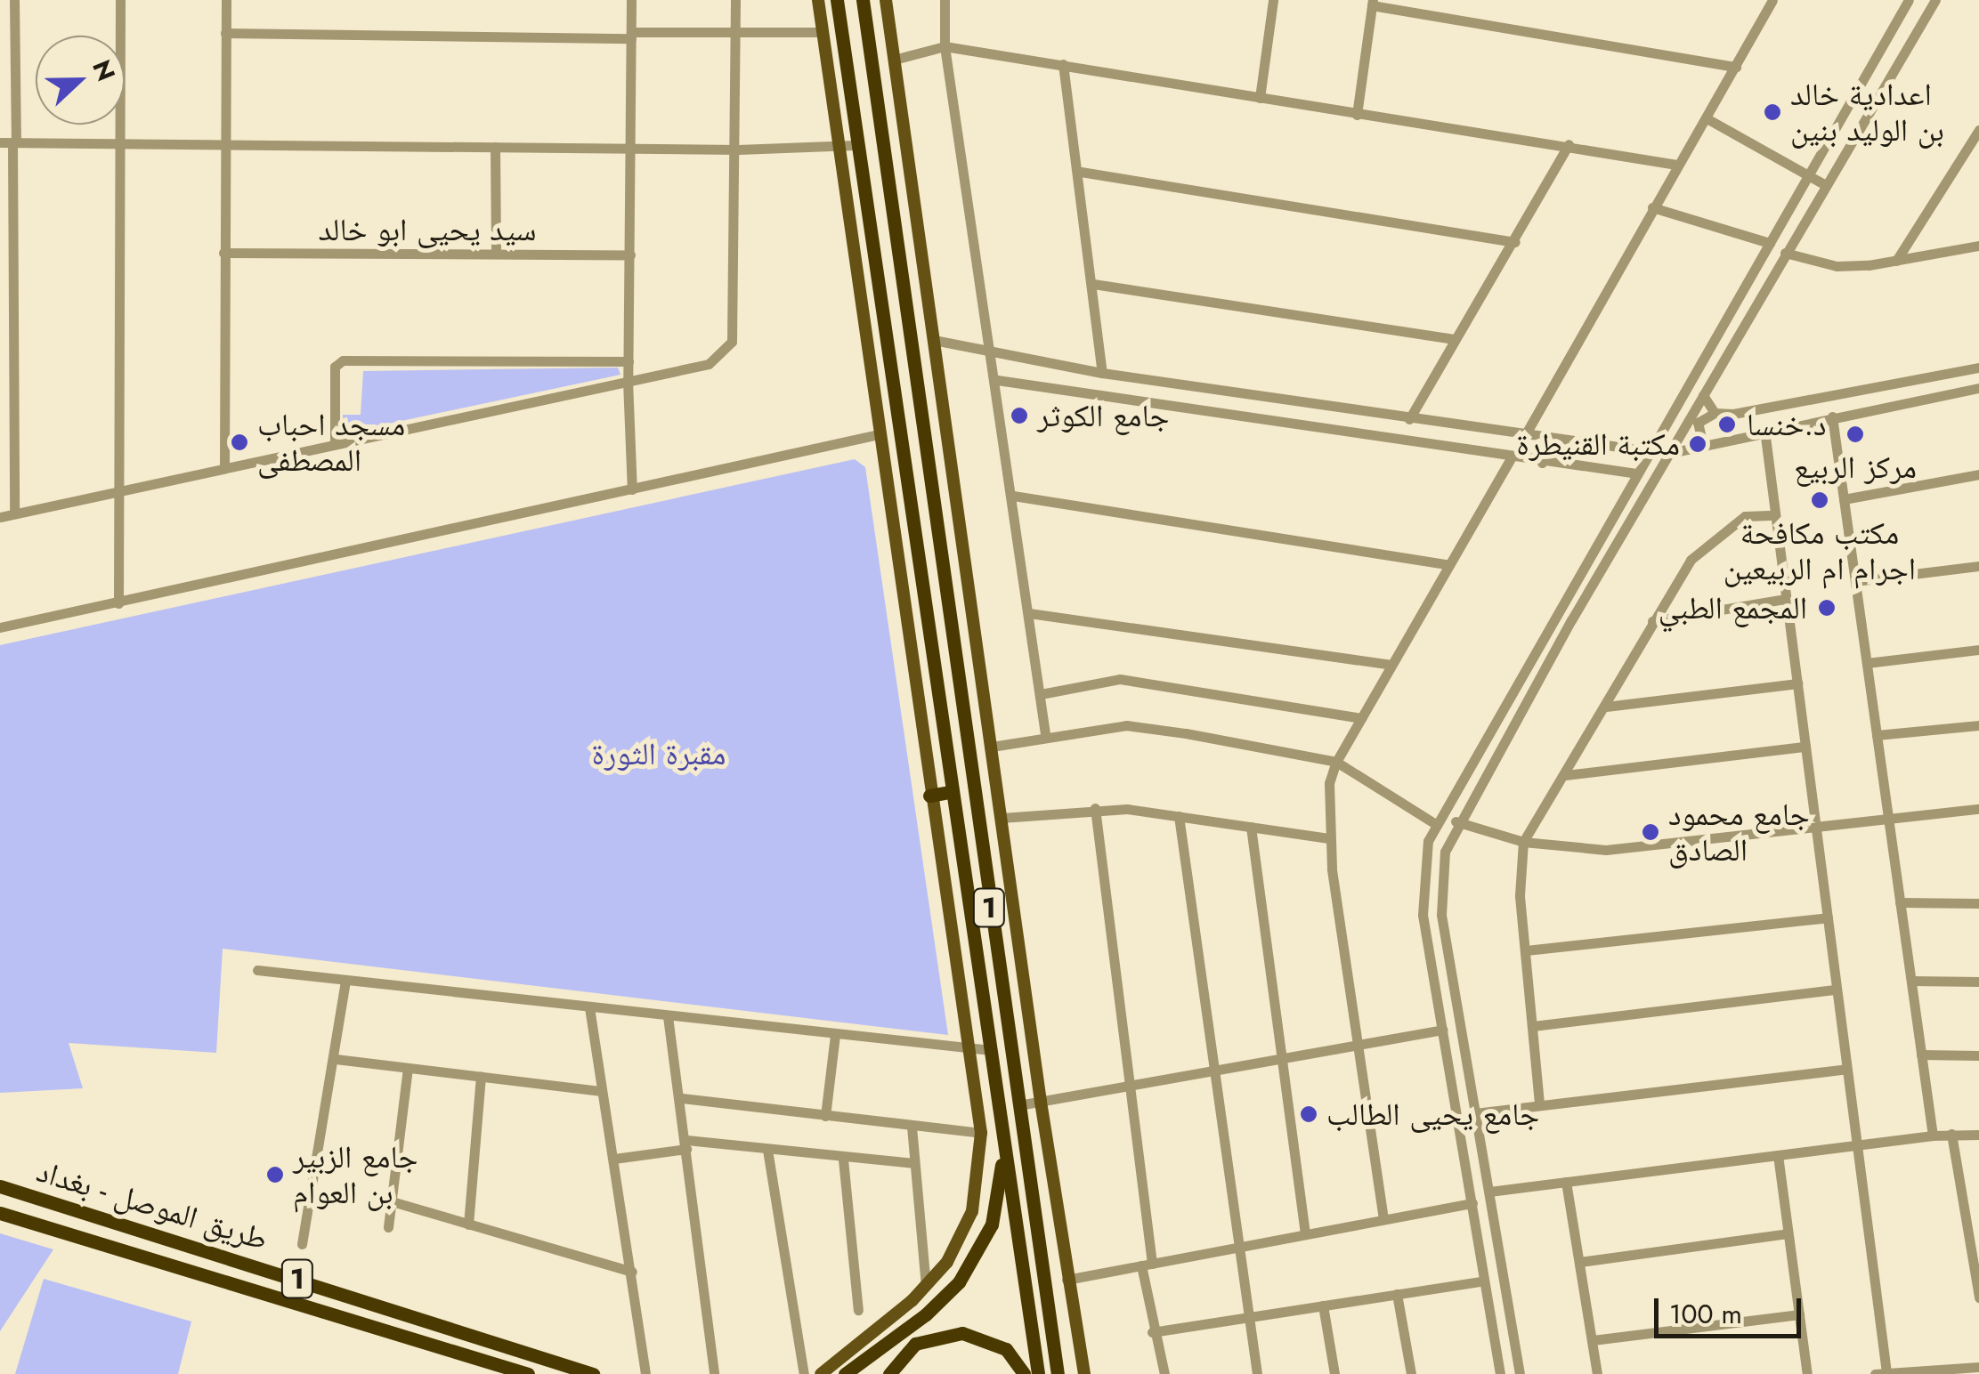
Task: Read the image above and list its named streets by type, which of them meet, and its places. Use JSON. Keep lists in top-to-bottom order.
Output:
{
  "streets": {
    "highway": ["1", "طريق الموصل - بغداد"],
    "street": ["سيد يحيى ابو خالد"]
  },
  "parks": ["مقبرة الثورة"],
  "places": [
    "اعدادية خالد بن الوليد بنين",
    "جامع الكوثر",
    "د.خنسا",
    "مركز الربيع",
    "مسجد احباب المصطفى",
    "مكتبة القنيطرة",
    "مكتب مكافحة اجرام ام الربيعين",
    "المجمع الطبي",
    "جامع محمود الصادق",
    "جامع يحيى الطالب",
    "جامع الزبير بن العوام"
  ],
  "scale_bar": "100 m",
  "north": "right"
}
